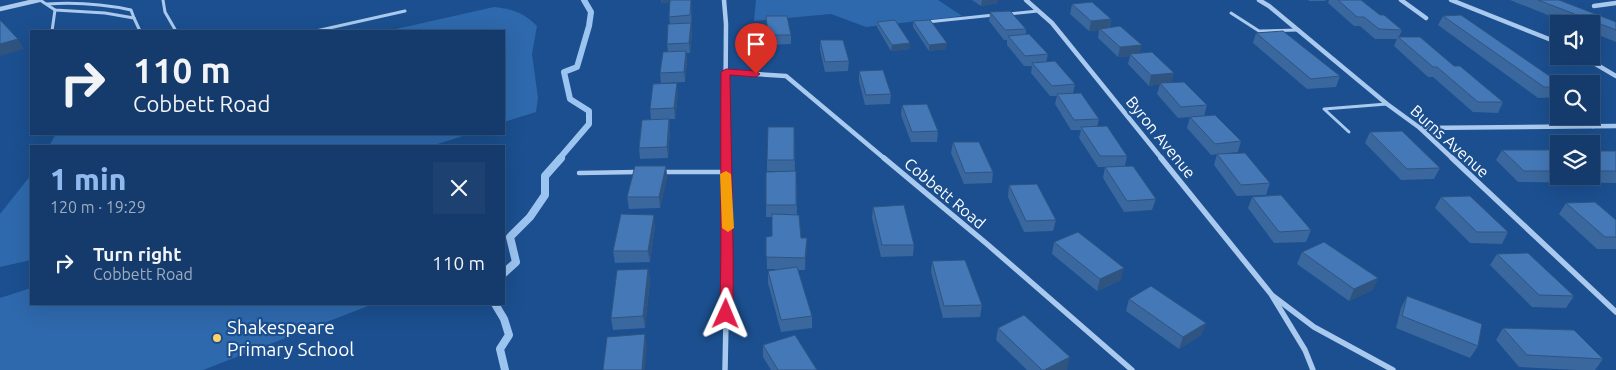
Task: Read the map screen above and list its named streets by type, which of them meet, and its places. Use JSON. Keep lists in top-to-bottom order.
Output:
{
  "streets": {
    "street": ["Byron Avenue", "Burns Avenue", "Cobbett Road"]
  },
  "places": ["Shakespeare Primary School"],
  "page": {
    "turn": ["110 m", "Cobbett Road"],
    "heading": ["1 min", "120 m · 19:29"],
    "list": [
      {
        "name": "Turn right",
        "note": "Cobbett Road",
        "value": "110 m"
      }
    ]
  }
}
